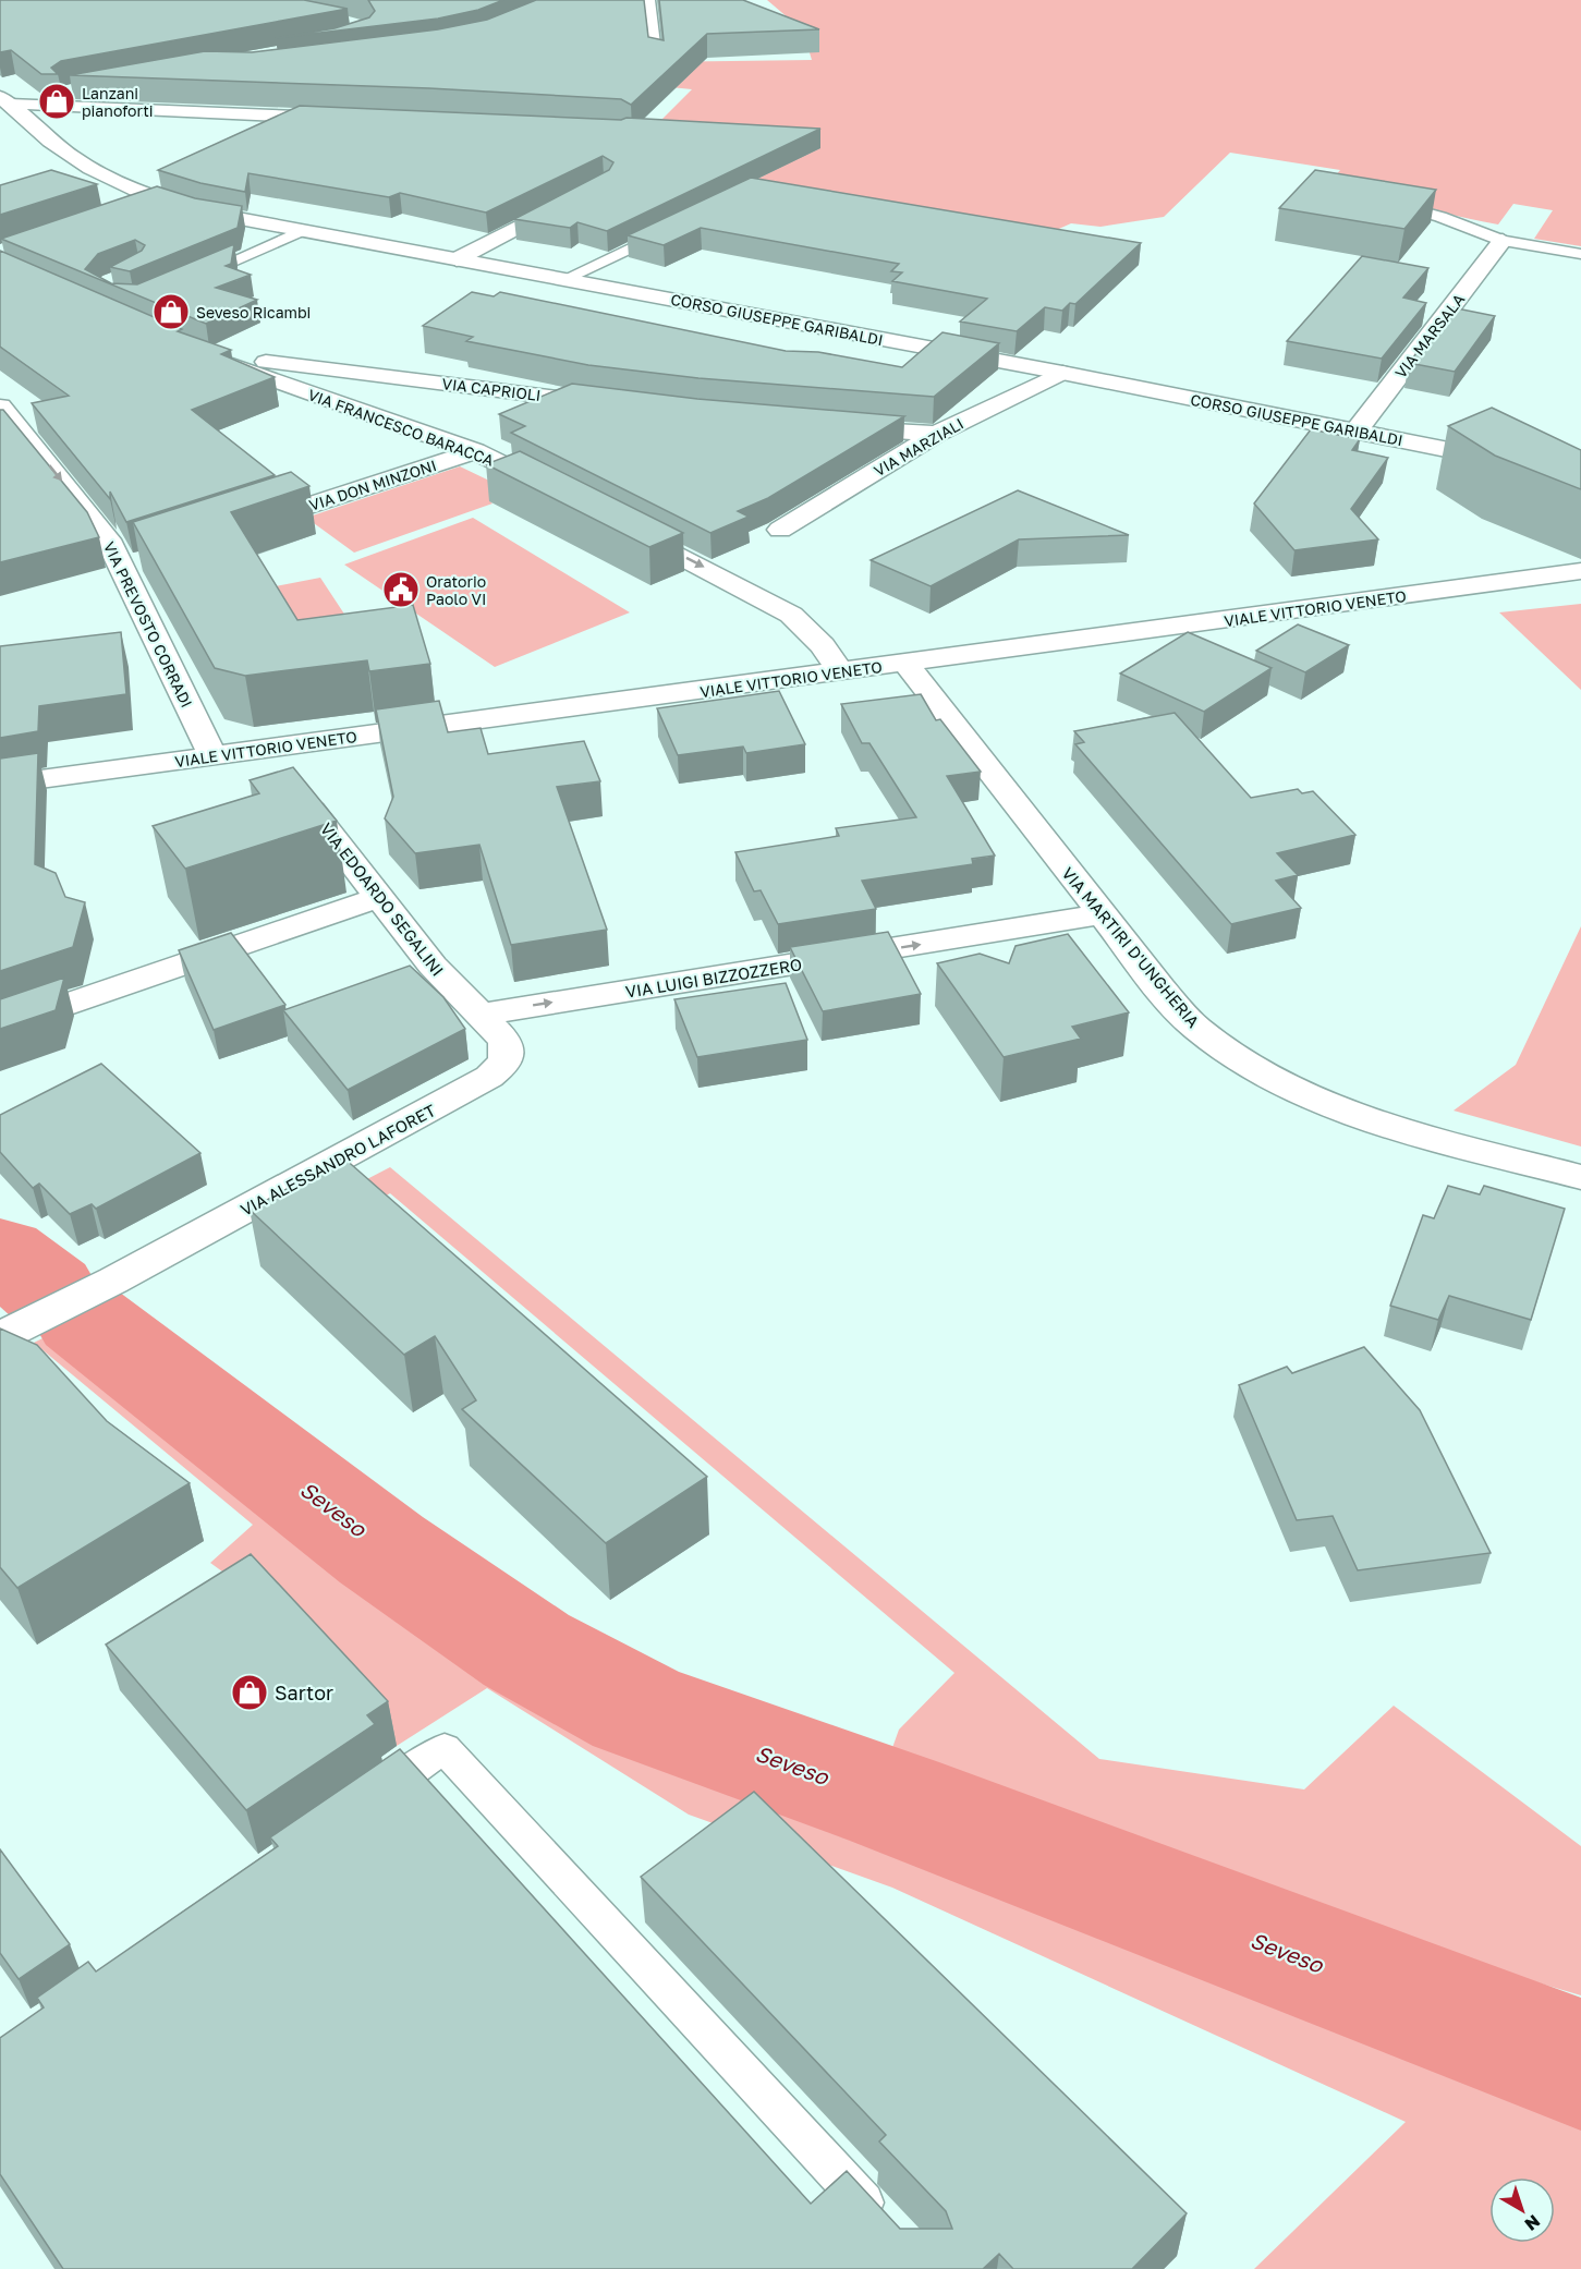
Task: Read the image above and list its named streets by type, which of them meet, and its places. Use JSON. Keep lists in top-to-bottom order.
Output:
{
  "streets": {
    "street": [
      "CORSO GIUSEPPE GARIBALDI",
      "VIA MARSALA",
      "VIA CAPRIOLI",
      "VIA FRANCESCO BARACCA",
      "VIA MARZIALI",
      "VIA DON MINZONI",
      "VIALE VITTORIO VENETO",
      "VIA PREVOSTO CORRADI",
      "VIA EDOARDO SEGALINI",
      "VIA MARTIRI D'UNGHERIA",
      "VIA LUIGI BIZZOZZERO",
      "VIA ALESSANDRO LAFORET"
    ]
  },
  "crossings": [
    ["CORSO GIUSEPPE GARIBALDI", "VIA MARSALA"],
    ["CORSO GIUSEPPE GARIBALDI", "VIA MARZIALI"],
    ["VIA CAPRIOLI", "VIA FRANCESCO BARACCA"],
    ["VIA FRANCESCO BARACCA", "VIA DON MINZONI"],
    ["VIALE VITTORIO VENETO", "VIA PREVOSTO CORRADI"],
    ["VIALE VITTORIO VENETO", "VIA EDOARDO SEGALINI"],
    ["VIALE VITTORIO VENETO", "VIA MARTIRI D'UNGHERIA"],
    ["VIA EDOARDO SEGALINI", "VIA LUIGI BIZZOZZERO"],
    ["VIA EDOARDO SEGALINI", "VIA ALESSANDRO LAFORET"],
    ["VIA MARTIRI D'UNGHERIA", "VIA LUIGI BIZZOZZERO"],
    ["VIA LUIGI BIZZOZZERO", "VIA ALESSANDRO LAFORET"]
  ],
  "one_way": ["VIA PREVOSTO CORRADI", "VIA LUIGI BIZZOZZERO"],
  "water": ["Seveso"],
  "places": {
    "shop": ["Lanzani pianoforti", "Seveso Ricambi", "Sartor"],
    "public building": ["Oratorio Paolo VI"]
  },
  "north": "bottom right"
}
